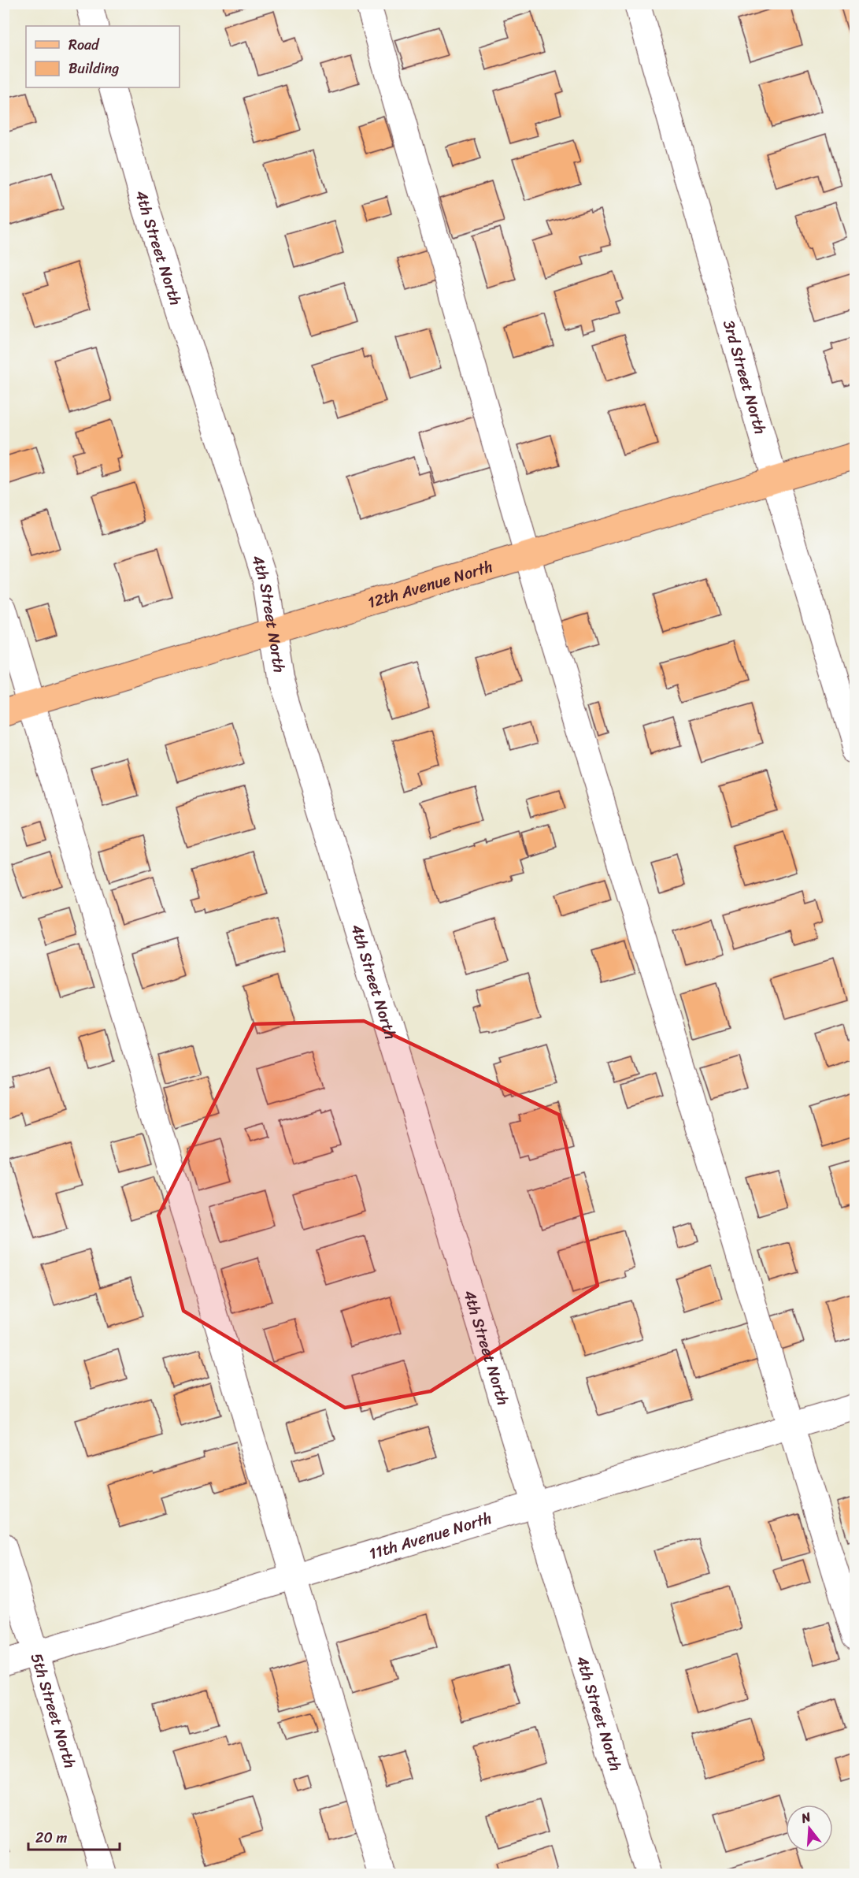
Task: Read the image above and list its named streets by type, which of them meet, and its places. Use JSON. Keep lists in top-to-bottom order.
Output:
{
  "streets": {
    "main road": ["12th Avenue North"],
    "street": [
      "4th Street North",
      "3rd Street North",
      "11th Avenue North",
      "5th Street North"
    ]
  },
  "crossings": [
    ["4th Street North", "12th Avenue North"],
    ["4th Street North", "11th Avenue North"],
    ["3rd Street North", "12th Avenue North"],
    ["11th Avenue North", "5th Street North"]
  ],
  "legend": ["Road", "Building"],
  "scale_bar": "20 m",
  "north": "top"
}
